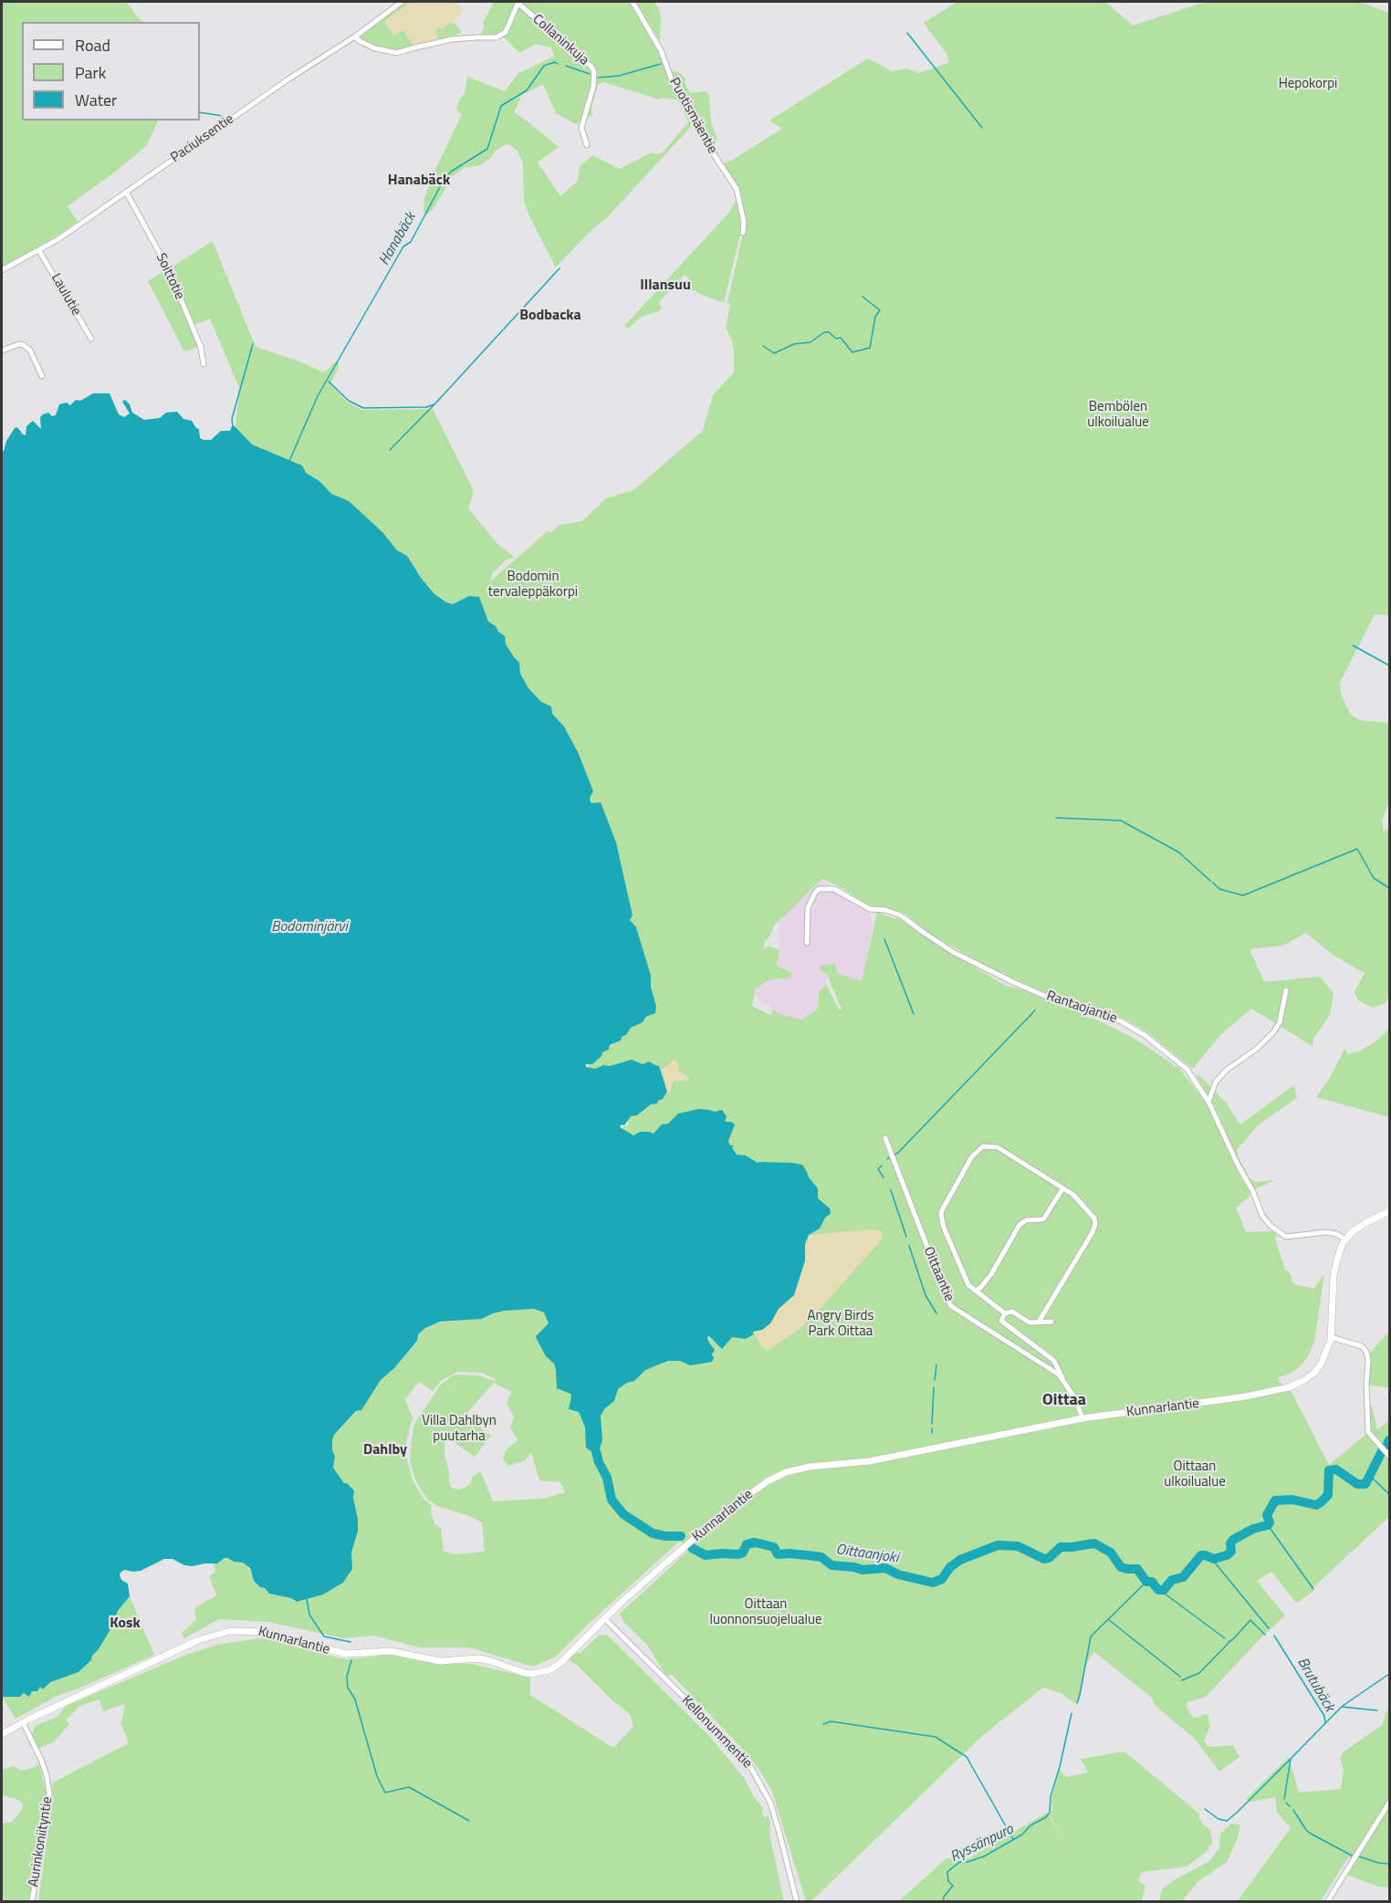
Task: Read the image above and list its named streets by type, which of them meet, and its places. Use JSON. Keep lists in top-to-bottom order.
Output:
{
  "streets": {
    "main road": ["Kunnarlantie"],
    "street": [
      "Collaninkuja",
      "Puotismäentie",
      "Paciuksentie",
      "Soittotie",
      "Laulutie",
      "Rantaojantie",
      "Oittaantie",
      "Kellonummentie",
      "Aurinkoniityntie"
    ]
  },
  "crossings": [
    ["Paciuksentie", "Soittotie"],
    ["Paciuksentie", "Laulutie"],
    ["Rantaojantie", "Kunnarlantie"],
    ["Oittaantie", "Kunnarlantie"],
    ["Kunnarlantie", "Kellonummentie"],
    ["Kunnarlantie", "Aurinkoniityntie"]
  ],
  "districts": [
    "Hanabäck",
    "Illansuu",
    "Bodbacka",
    "Oittaa",
    "Dahlby",
    "Kosk"
  ],
  "water": [
    "Hanabäck",
    "Bodominjärvi",
    "Oittaanjoki",
    "Brutubäck",
    "Ryssänpuro"
  ],
  "parks": [
    "Hepokorpi",
    "Bembölen ulkoilualue",
    "Bodomin tervaleppäkorpi",
    "Angry Birds Park Oittaa",
    "Villa Dahlbyn puutarha",
    "Oittaan ulkoilualue",
    "Oittaan luonnonsuojelualue"
  ],
  "legend": ["Road", "Park", "Water"]
}
